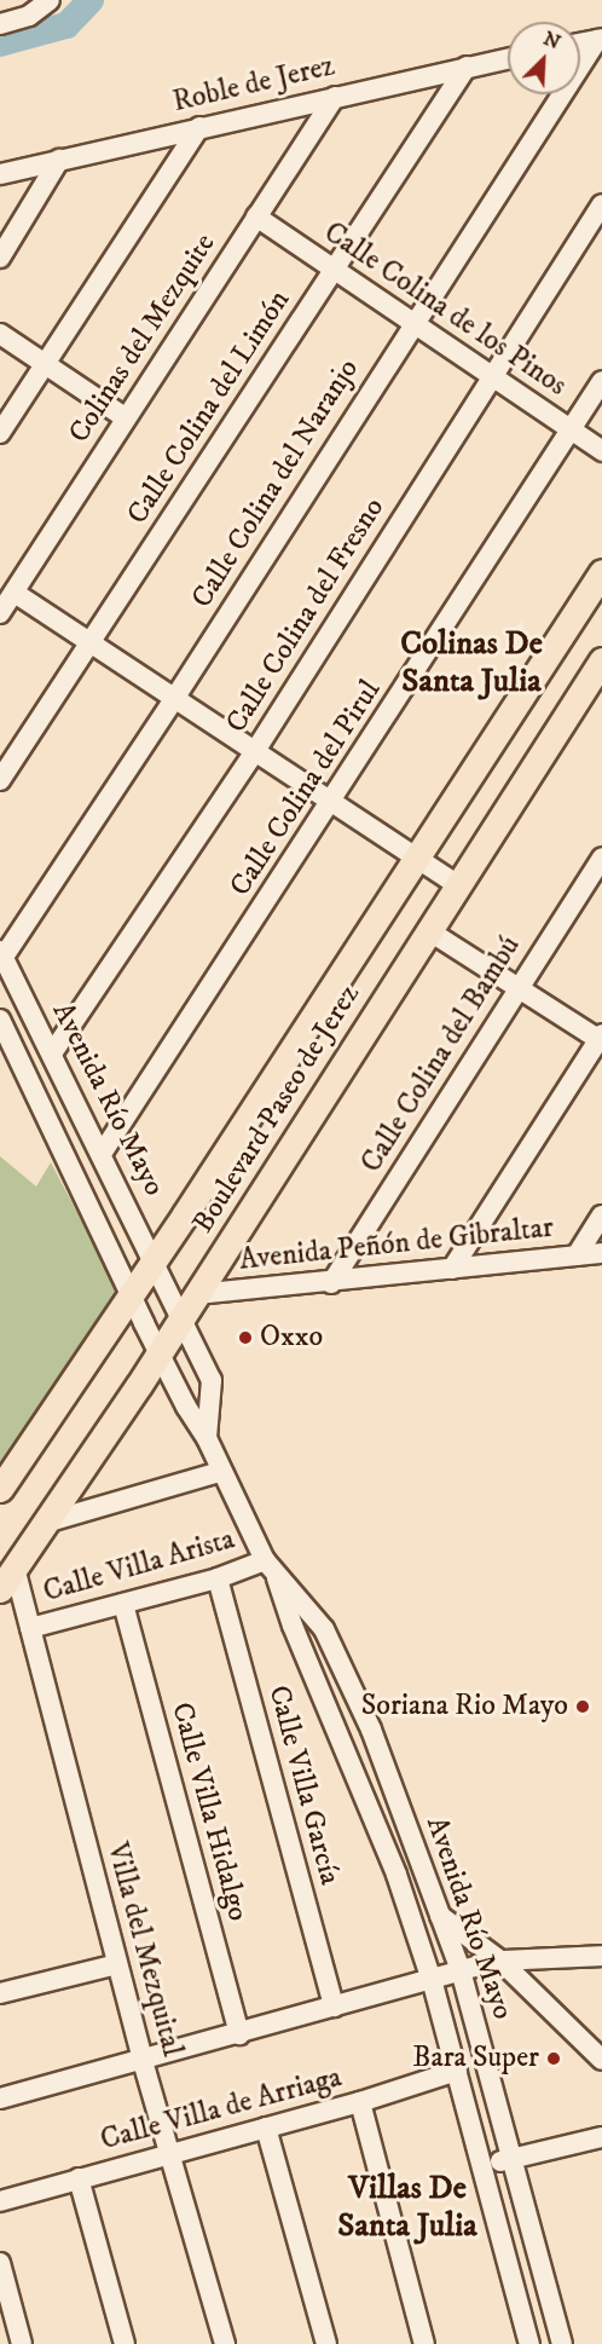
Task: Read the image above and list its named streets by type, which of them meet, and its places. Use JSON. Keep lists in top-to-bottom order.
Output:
{
  "streets": {
    "main road": ["Boulevard Paseo de Jerez"],
    "street": [
      "Roble de Jerez",
      "Calle Colina de los Pinos",
      "Colinas del Mezquite",
      "Calle Colina del Limón",
      "Calle Colina del Naranjo",
      "Calle Colina del Fresno",
      "Calle Colina del Pirul",
      "Calle Colina del Bambú",
      "Avenida Río Mayo",
      "Avenida Peñón de Gibraltar",
      "Calle Villa Arista",
      "Calle Villa García",
      "Calle Villa Hidalgo",
      "Villa del Mezquital",
      "Calle Villa de Arriaga"
    ]
  },
  "crossings": [
    ["Roble de Jerez", "Colinas del Mezquite"],
    ["Roble de Jerez", "Calle Colina del Limón"],
    ["Calle Colina de los Pinos", "Colinas del Mezquite"],
    ["Calle Colina de los Pinos", "Calle Colina del Limón"],
    ["Calle Colina de los Pinos", "Calle Colina del Naranjo"],
    ["Calle Colina de los Pinos", "Calle Colina del Fresno"],
    ["Calle Colina de los Pinos", "Calle Colina del Pirul"],
    ["Calle Colina del Naranjo", "Avenida Río Mayo"],
    ["Calle Colina del Fresno", "Avenida Río Mayo"],
    ["Calle Colina del Pirul", "Avenida Río Mayo"],
    ["Calle Colina del Bambú", "Avenida Peñón de Gibraltar"],
    ["Avenida Río Mayo", "Boulevard Paseo de Jerez"],
    ["Avenida Río Mayo", "Calle Villa Arista"],
    ["Avenida Río Mayo", "Calle Villa de Arriaga"],
    ["Boulevard Paseo de Jerez", "Avenida Peñón de Gibraltar"],
    ["Boulevard Paseo de Jerez", "Villa del Mezquital"],
    ["Calle Villa Arista", "Calle Villa García"],
    ["Calle Villa Arista", "Calle Villa Hidalgo"],
    ["Calle Villa Arista", "Villa del Mezquital"],
    ["Villa del Mezquital", "Calle Villa de Arriaga"]
  ],
  "districts": ["Colinas De Santa Julia", "Villas De Santa Julia"],
  "places": ["Oxxo", "Soriana Rio Mayo", "Bara Super"],
  "north": "top right"
}
